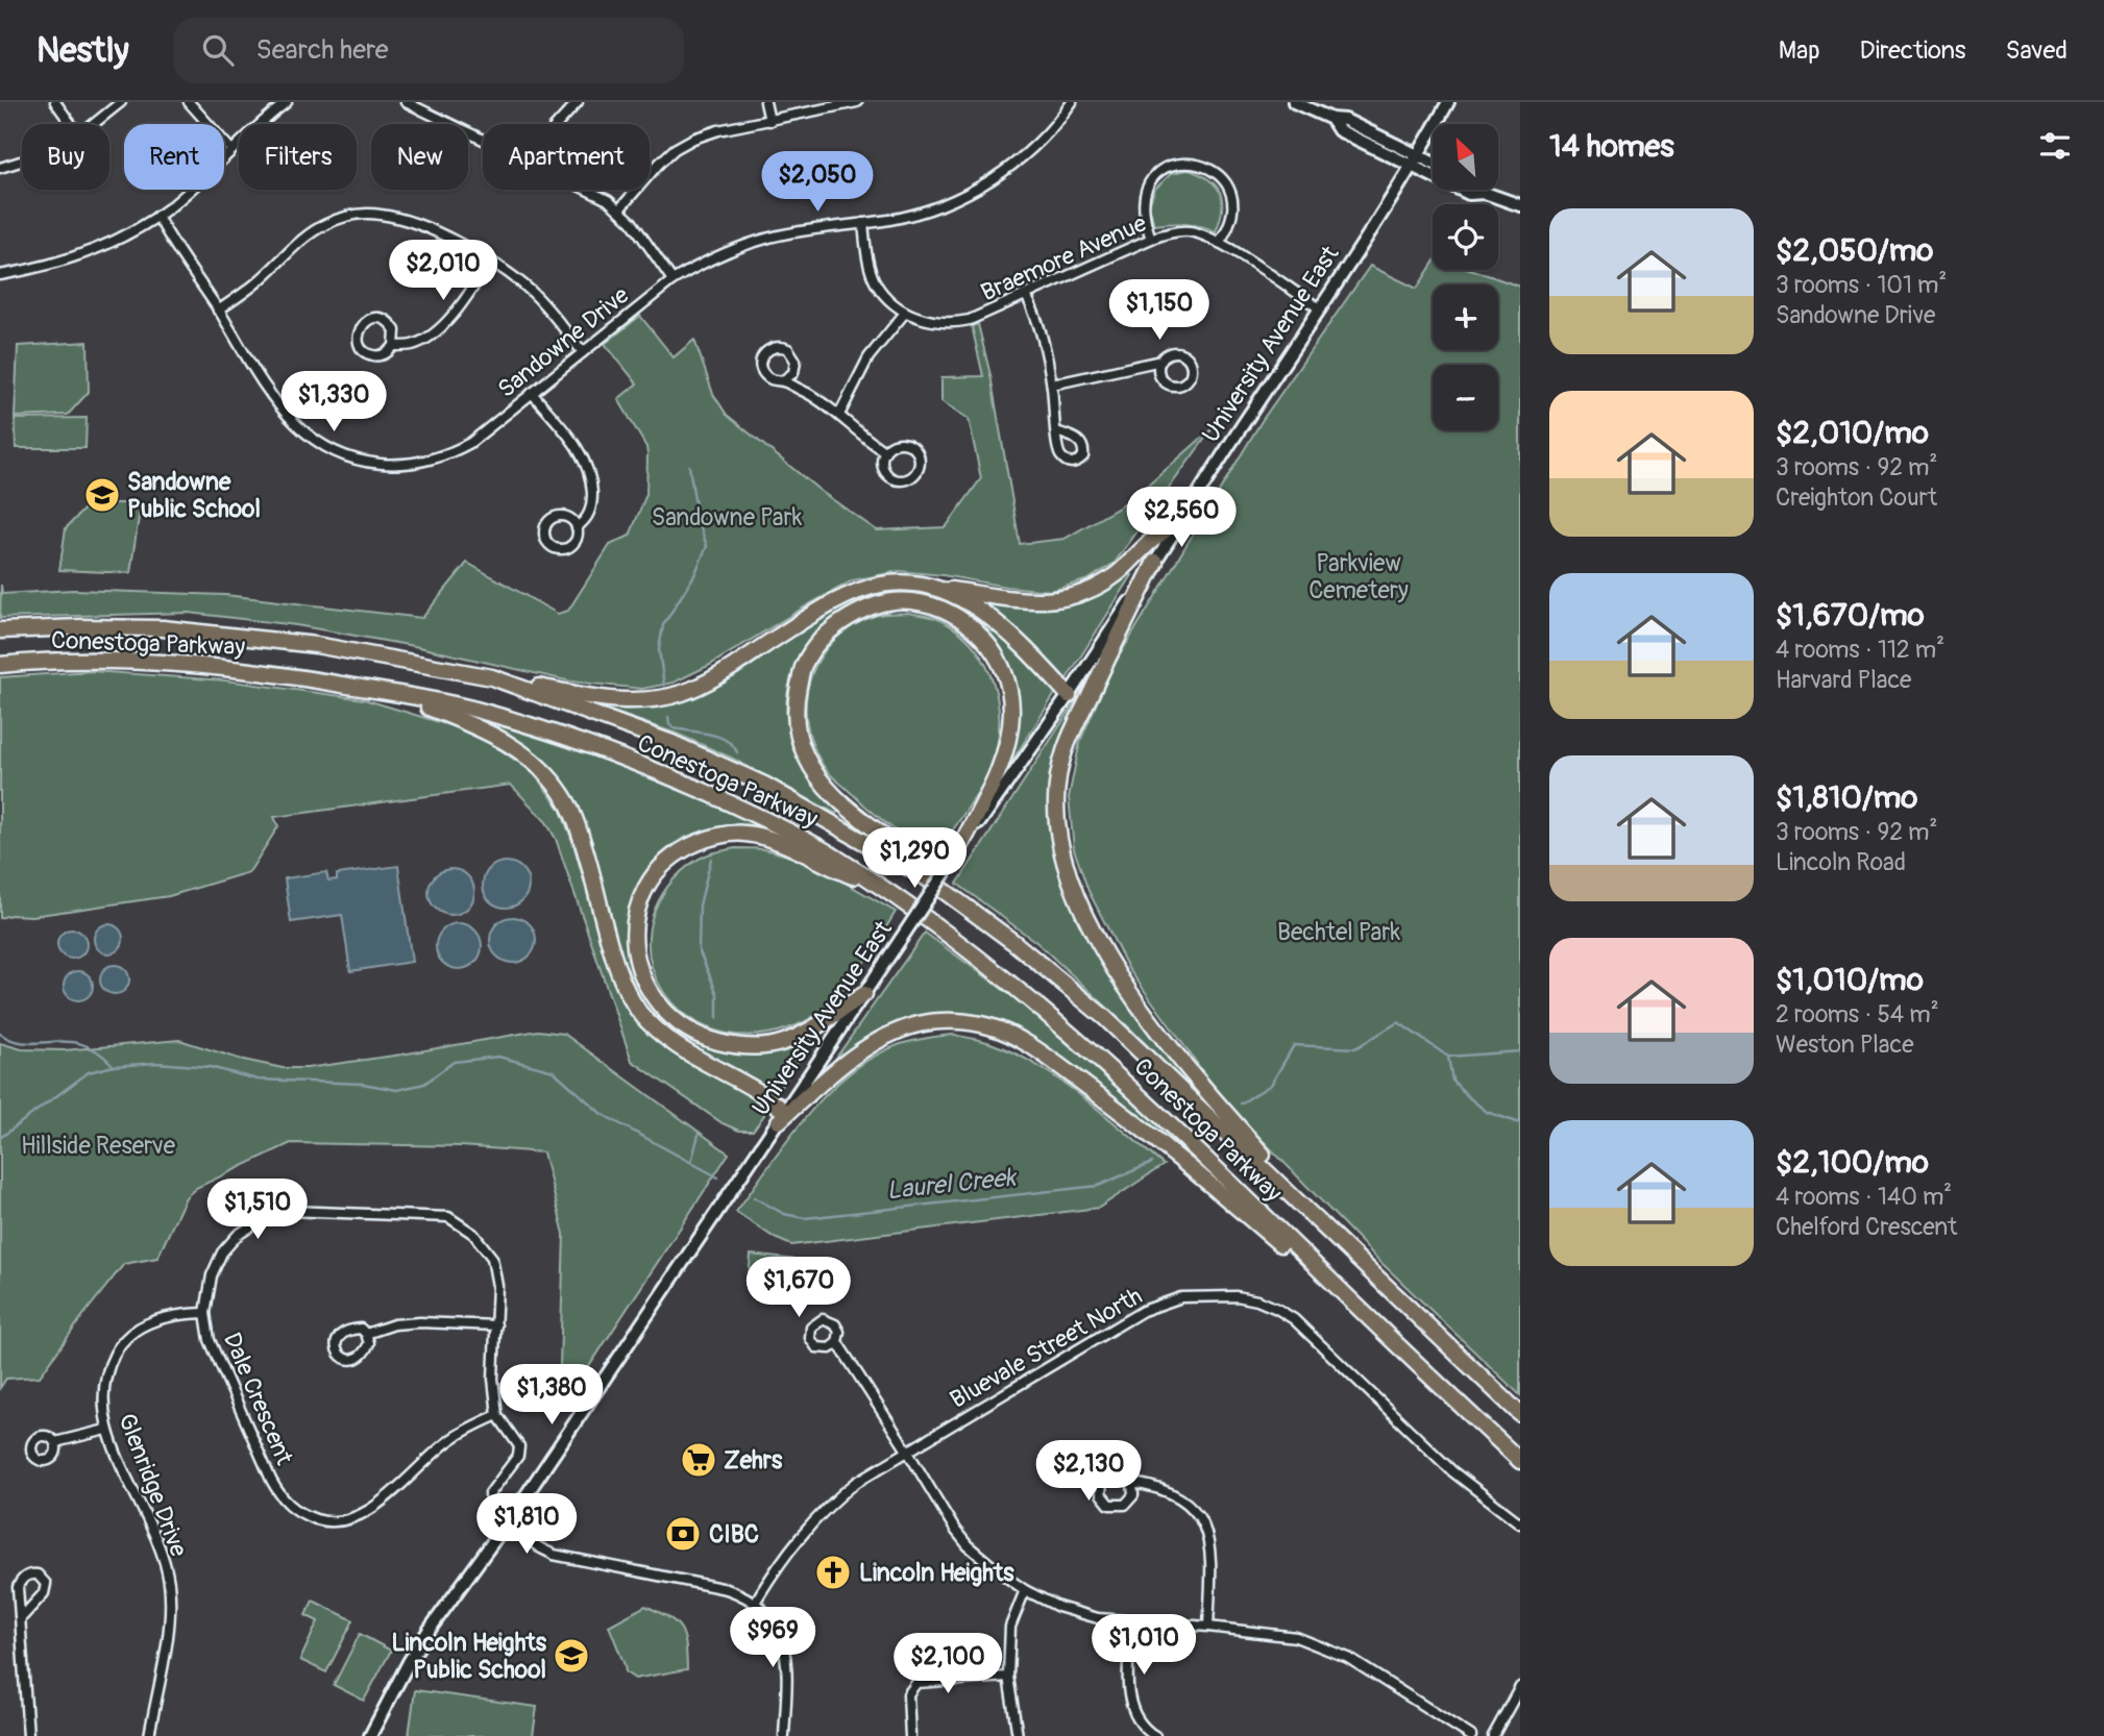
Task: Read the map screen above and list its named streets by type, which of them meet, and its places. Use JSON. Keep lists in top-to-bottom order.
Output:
{
  "streets": {
    "highway": ["Conestoga Parkway"],
    "main road": ["University Avenue East"],
    "street": [
      "Braemore Avenue",
      "Sandowne Drive",
      "Bluevale Street North",
      "Dale Crescent",
      "Glenridge Drive"
    ]
  },
  "crossings": [
    ["Braemore Avenue", "Sandowne Drive"],
    ["Braemore Avenue", "University Avenue East"],
    ["University Avenue East", "Dale Crescent"],
    ["Dale Crescent", "Glenridge Drive"]
  ],
  "water": ["Laurel Creek"],
  "parks": [
    "Sandowne Park",
    "Parkview Cemetery",
    "Bechtel Park",
    "Hillside Reserve"
  ],
  "places": {
    "school or university": ["Sandowne Public School", "Lincoln Heights Public School"],
    "supermarket": ["Zehrs"],
    "bank": ["CIBC"],
    "church": ["Lincoln Heights"]
  },
  "north": "top left",
  "page": {
    "header": "Nestly",
    "search": "Search here",
    "nav": ["Map", "Directions", "Saved"],
    "heading": "14 homes",
    "map_buttons": ["+", "−"],
    "chip": [
      "Buy",
      "Rent",
      "Filters",
      "New",
      "Apartment"
    ],
    "price": [
      "$2,050",
      "$2,010",
      "$1,150",
      "$1,330",
      "$2,560",
      "$1,290",
      "$1,510",
      "$1,670",
      "$1,380",
      "$2,130",
      "$1,810",
      "$969",
      "$1,010",
      "$2,100"
    ],
    "list": [
      {
        "name": "$2,050/mo",
        "note": "3 rooms · 101 m² · Sandowne Drive"
      },
      {
        "name": "$2,010/mo",
        "note": "3 rooms · 92 m² · Creighton Court"
      },
      {
        "name": "$1,670/mo",
        "note": "4 rooms · 112 m² · Harvard Place"
      },
      {
        "name": "$1,810/mo",
        "note": "3 rooms · 92 m² · Lincoln Road"
      },
      {
        "name": "$1,010/mo",
        "note": "2 rooms · 54 m² · Weston Place"
      },
      {
        "name": "$2,100/mo",
        "note": "4 rooms · 140 m² · Chelford Crescent"
      }
    ]
  }
}
